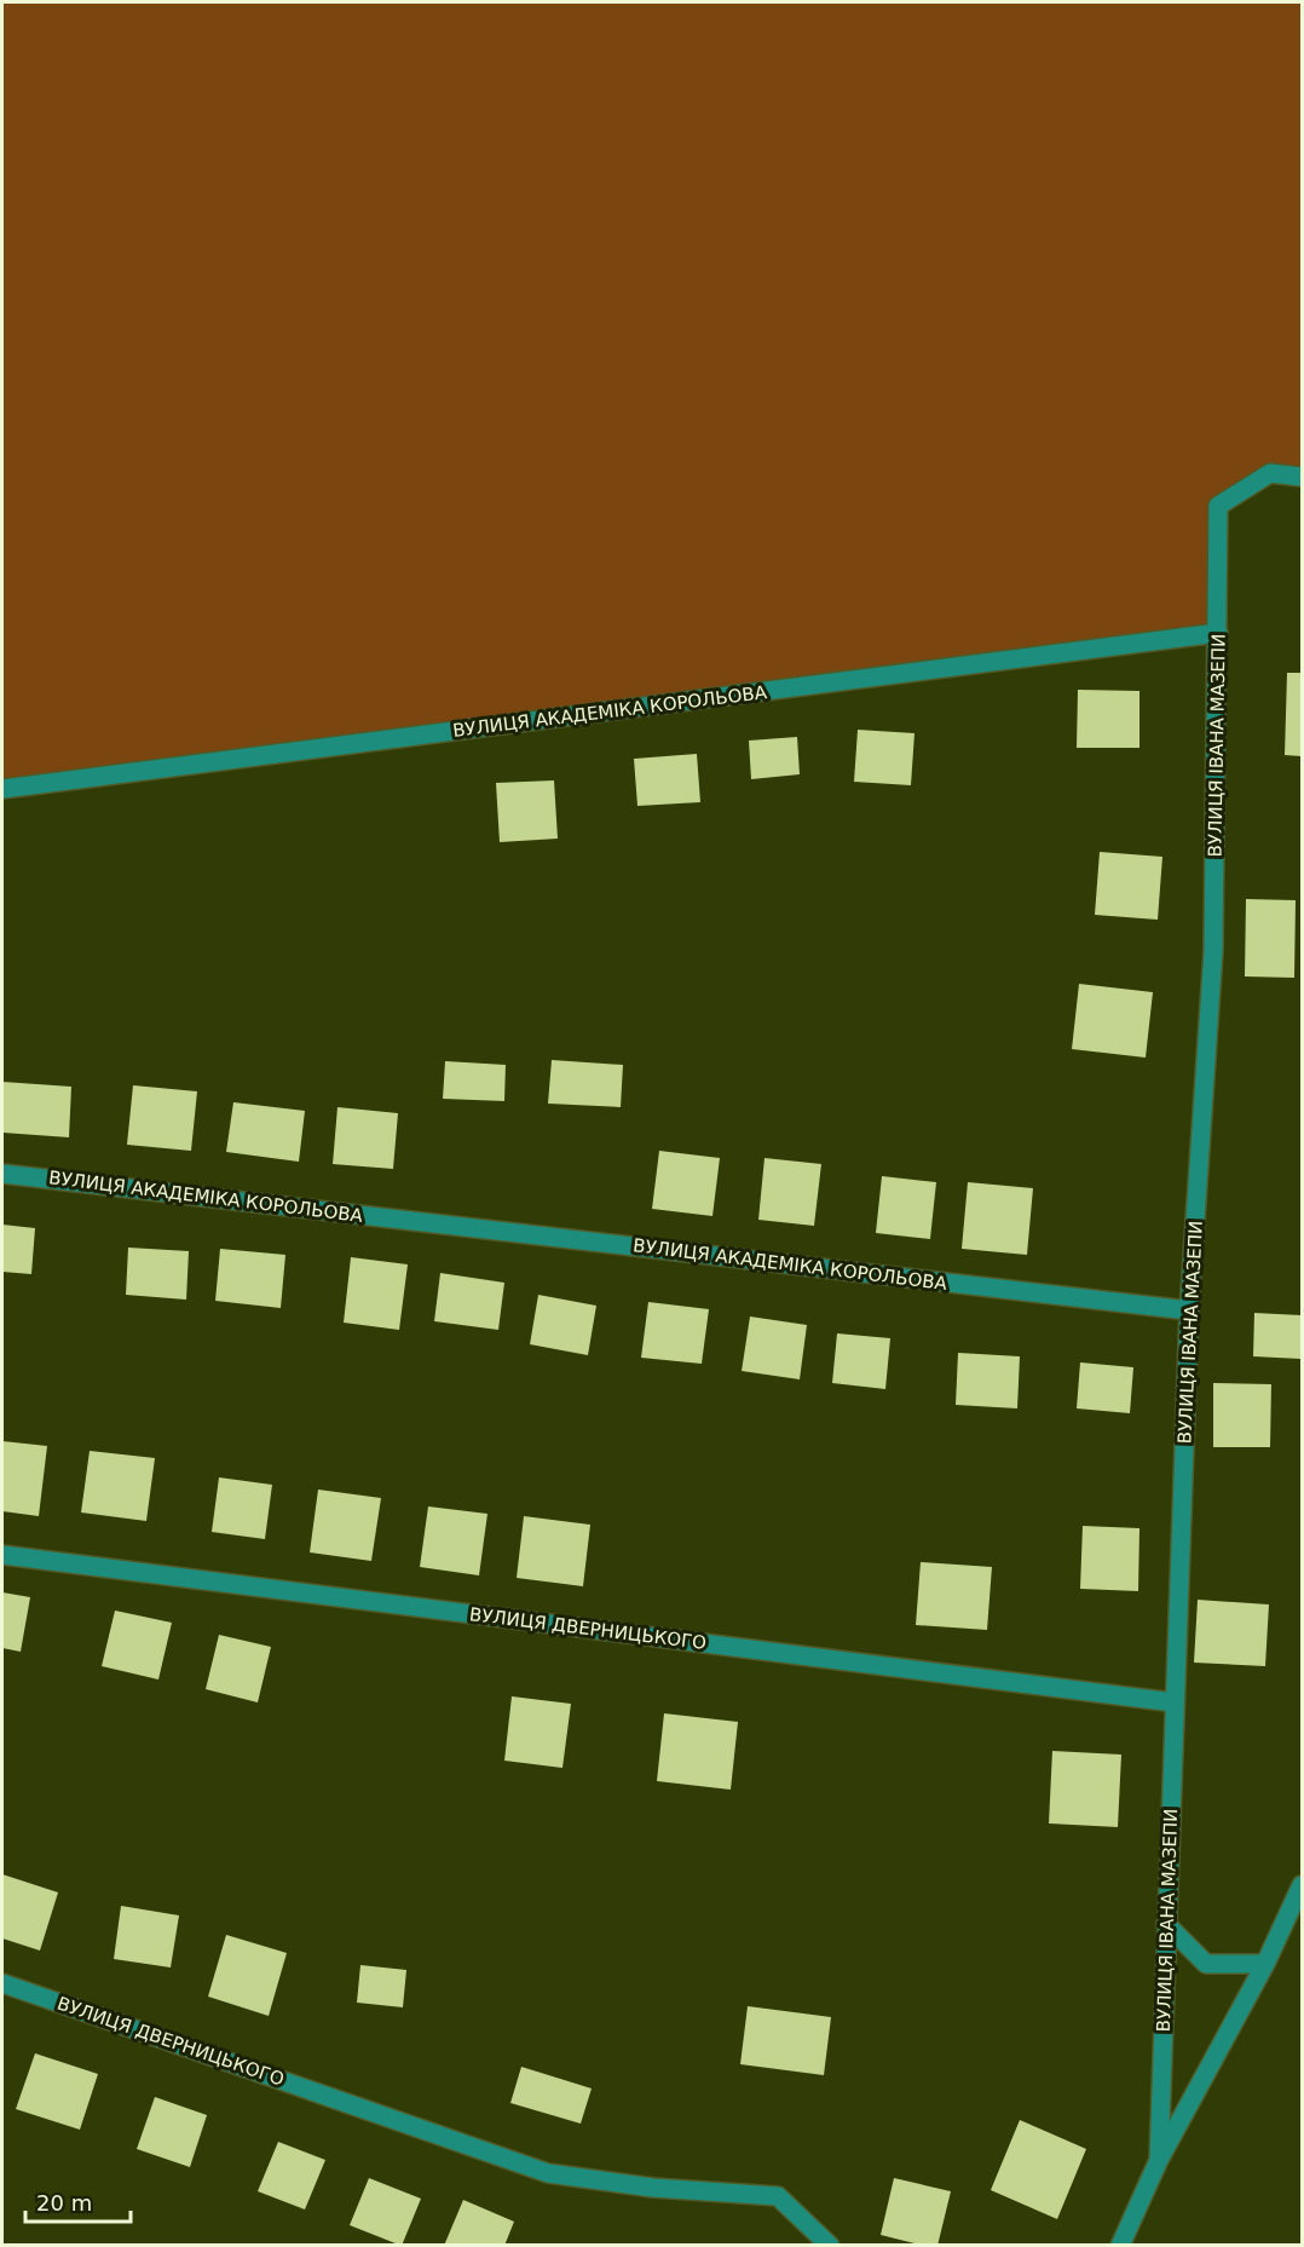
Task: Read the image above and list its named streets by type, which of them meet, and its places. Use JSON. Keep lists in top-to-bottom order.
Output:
{
  "streets": {
    "street": ["ВУЛИЦЯ АКАДЕМІКА КОРОЛЬОВА", "ВУЛИЦЯ ІВАНА МАЗЕПИ", "ВУЛИЦЯ ДВЕРНИЦЬКОГО"]
  },
  "crossings": [
    ["ВУЛИЦЯ АКАДЕМІКА КОРОЛЬОВА", "ВУЛИЦЯ ІВАНА МАЗЕПИ"],
    ["ВУЛИЦЯ ІВАНА МАЗЕПИ", "ВУЛИЦЯ ДВЕРНИЦЬКОГО"]
  ],
  "scale_bar": "20 m"
}
